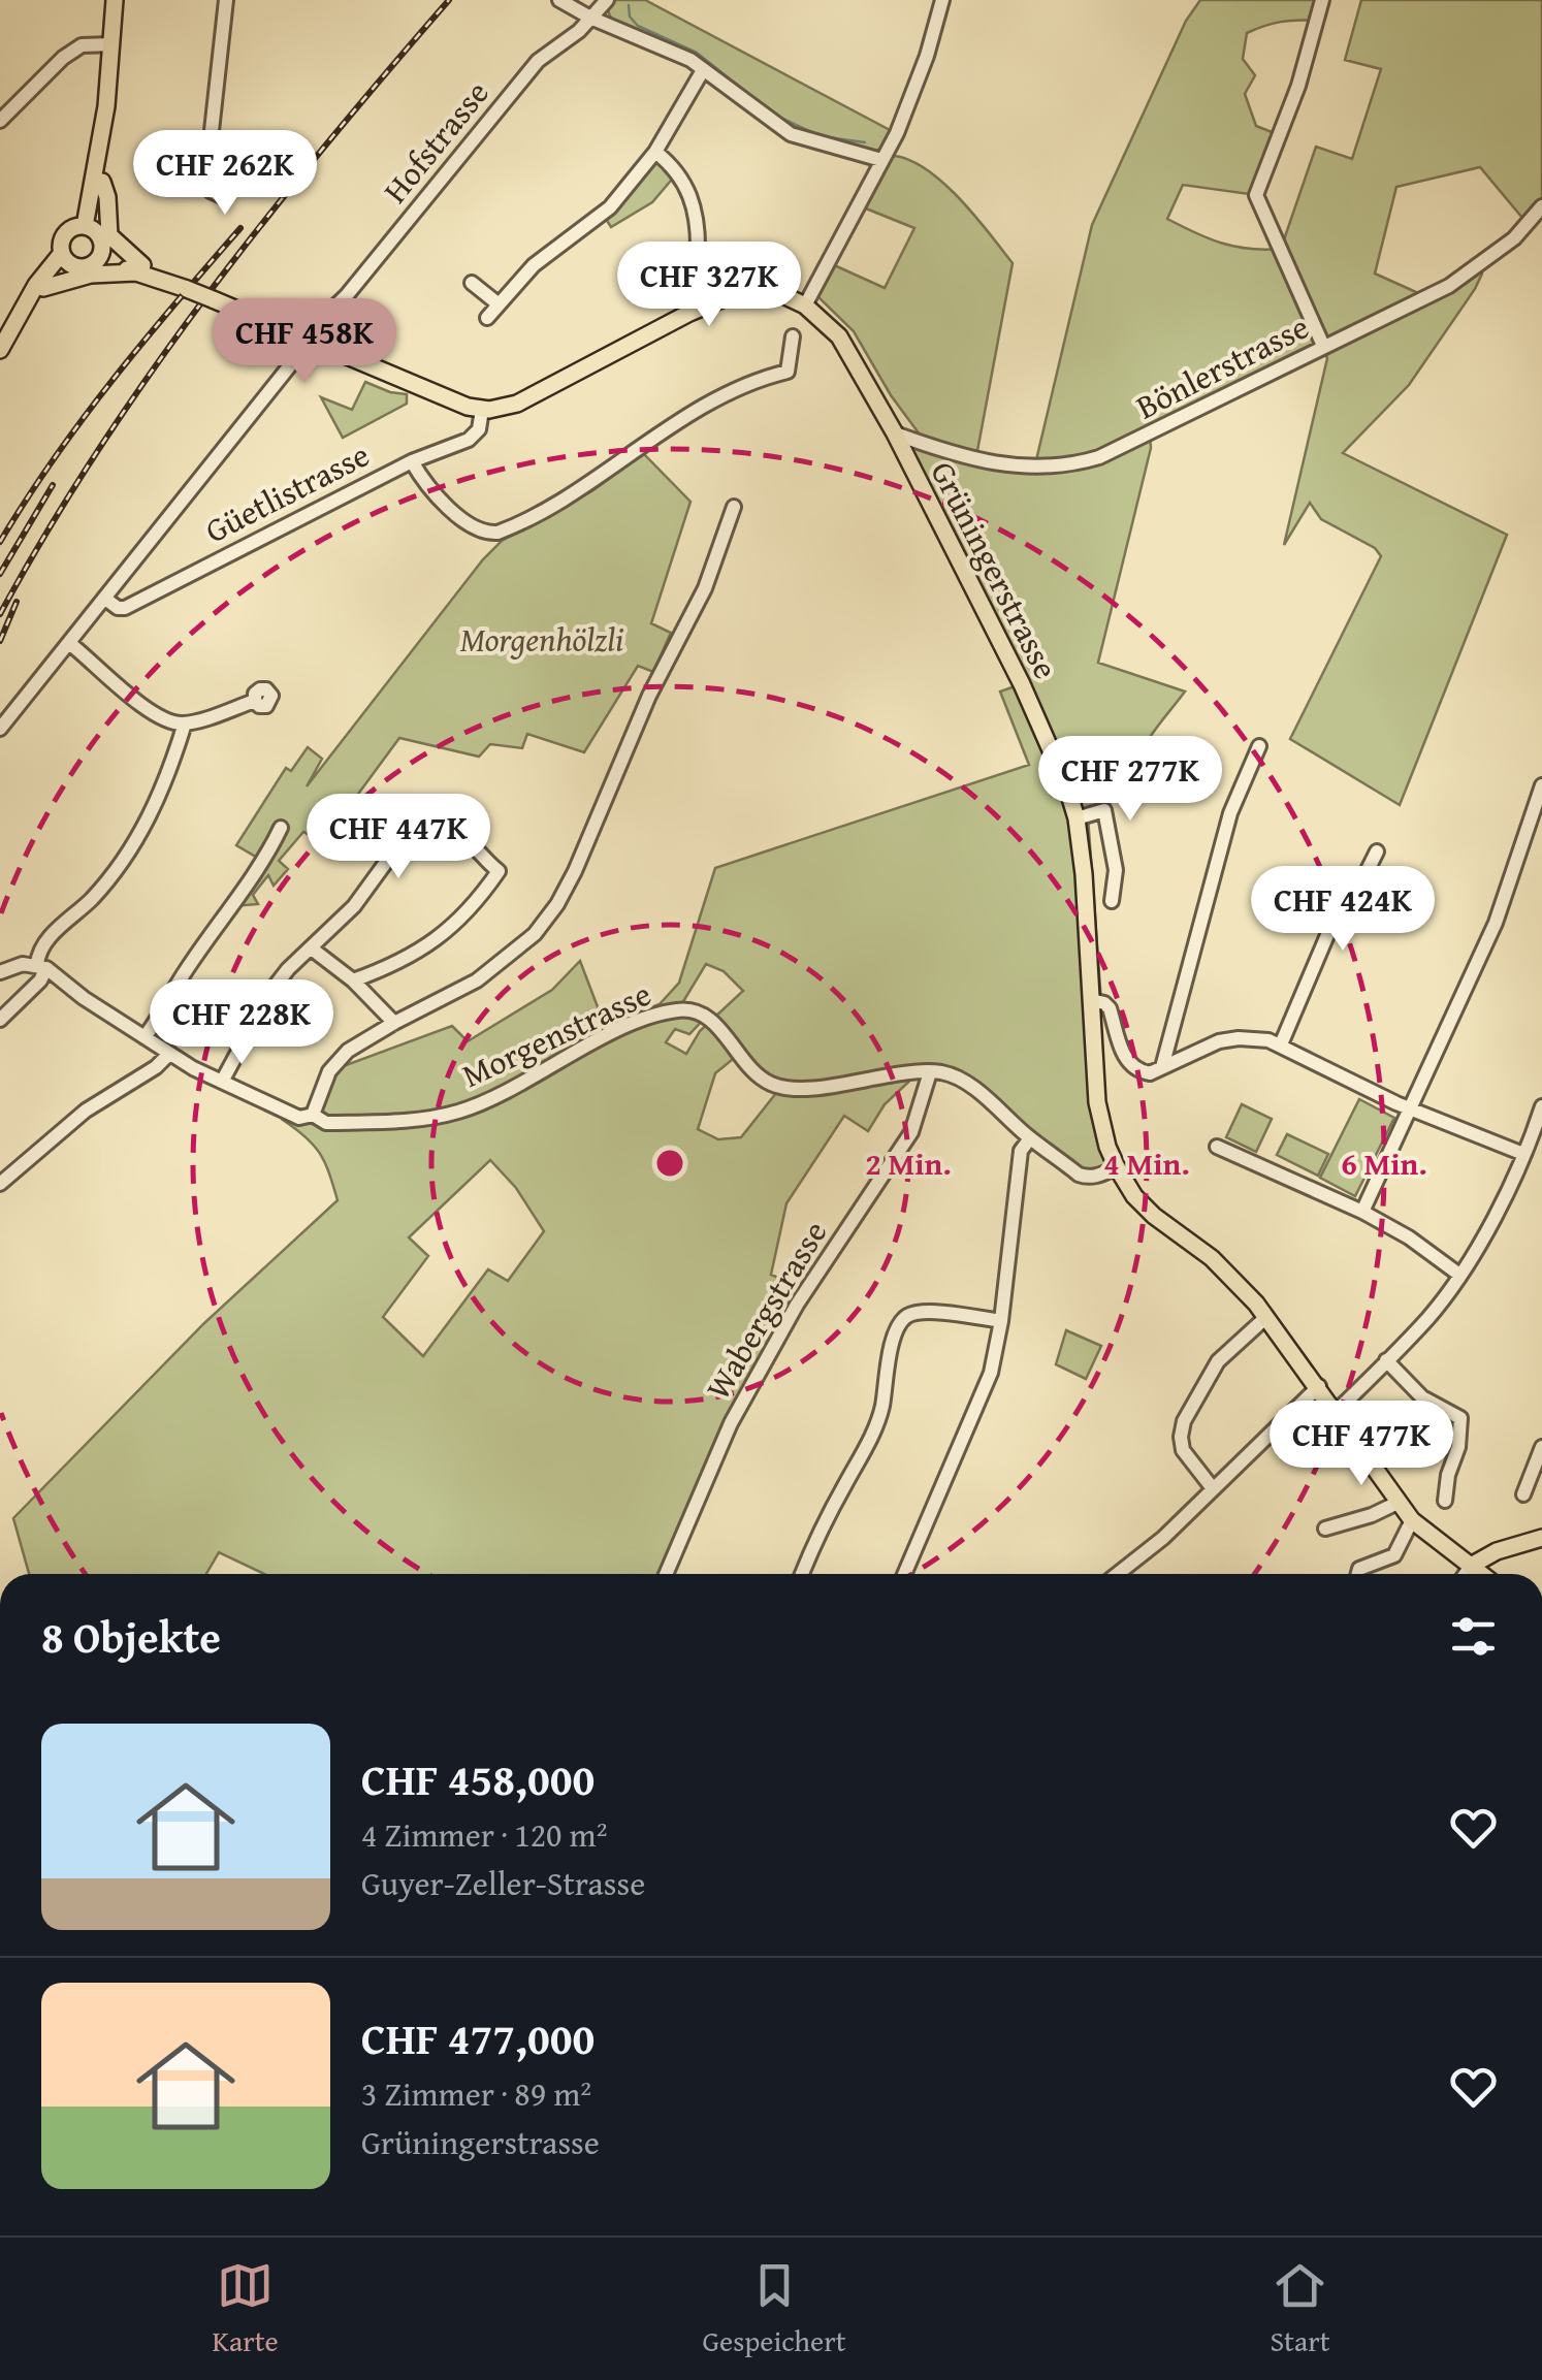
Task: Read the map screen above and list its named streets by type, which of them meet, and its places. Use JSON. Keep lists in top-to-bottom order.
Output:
{
  "streets": {
    "main road": ["Grüningerstrasse"],
    "street": [
      "Hofstrasse",
      "Bönlerstrasse",
      "Güetlistrasse",
      "Morgenstrasse",
      "Wabergstrasse"
    ]
  },
  "crossings": [
    ["Hofstrasse", "Güetlistrasse"],
    ["Bönlerstrasse", "Grüningerstrasse"],
    ["Grüningerstrasse", "Morgenstrasse"],
    ["Morgenstrasse", "Wabergstrasse"]
  ],
  "parks": ["Morgenhölzli"],
  "page": {
    "price": [
      "CHF 262K",
      "CHF 327K",
      "CHF 458K",
      "CHF 277K",
      "CHF 447K",
      "CHF 424K",
      "CHF 228K",
      "CHF 477K"
    ],
    "heading": "8 Objekte",
    "list": [
      {
        "name": "CHF 458,000",
        "note": "4 Zimmer · 120 m² · Guyer-Zeller-Strasse"
      },
      {
        "name": "CHF 477,000",
        "note": "3 Zimmer · 89 m² · Grüningerstrasse"
      }
    ],
    "tabs": ["Karte", "Gespeichert", "Start"]
  },
  "rings": ["2 Min.", "4 Min.", "6 Min."]
}
